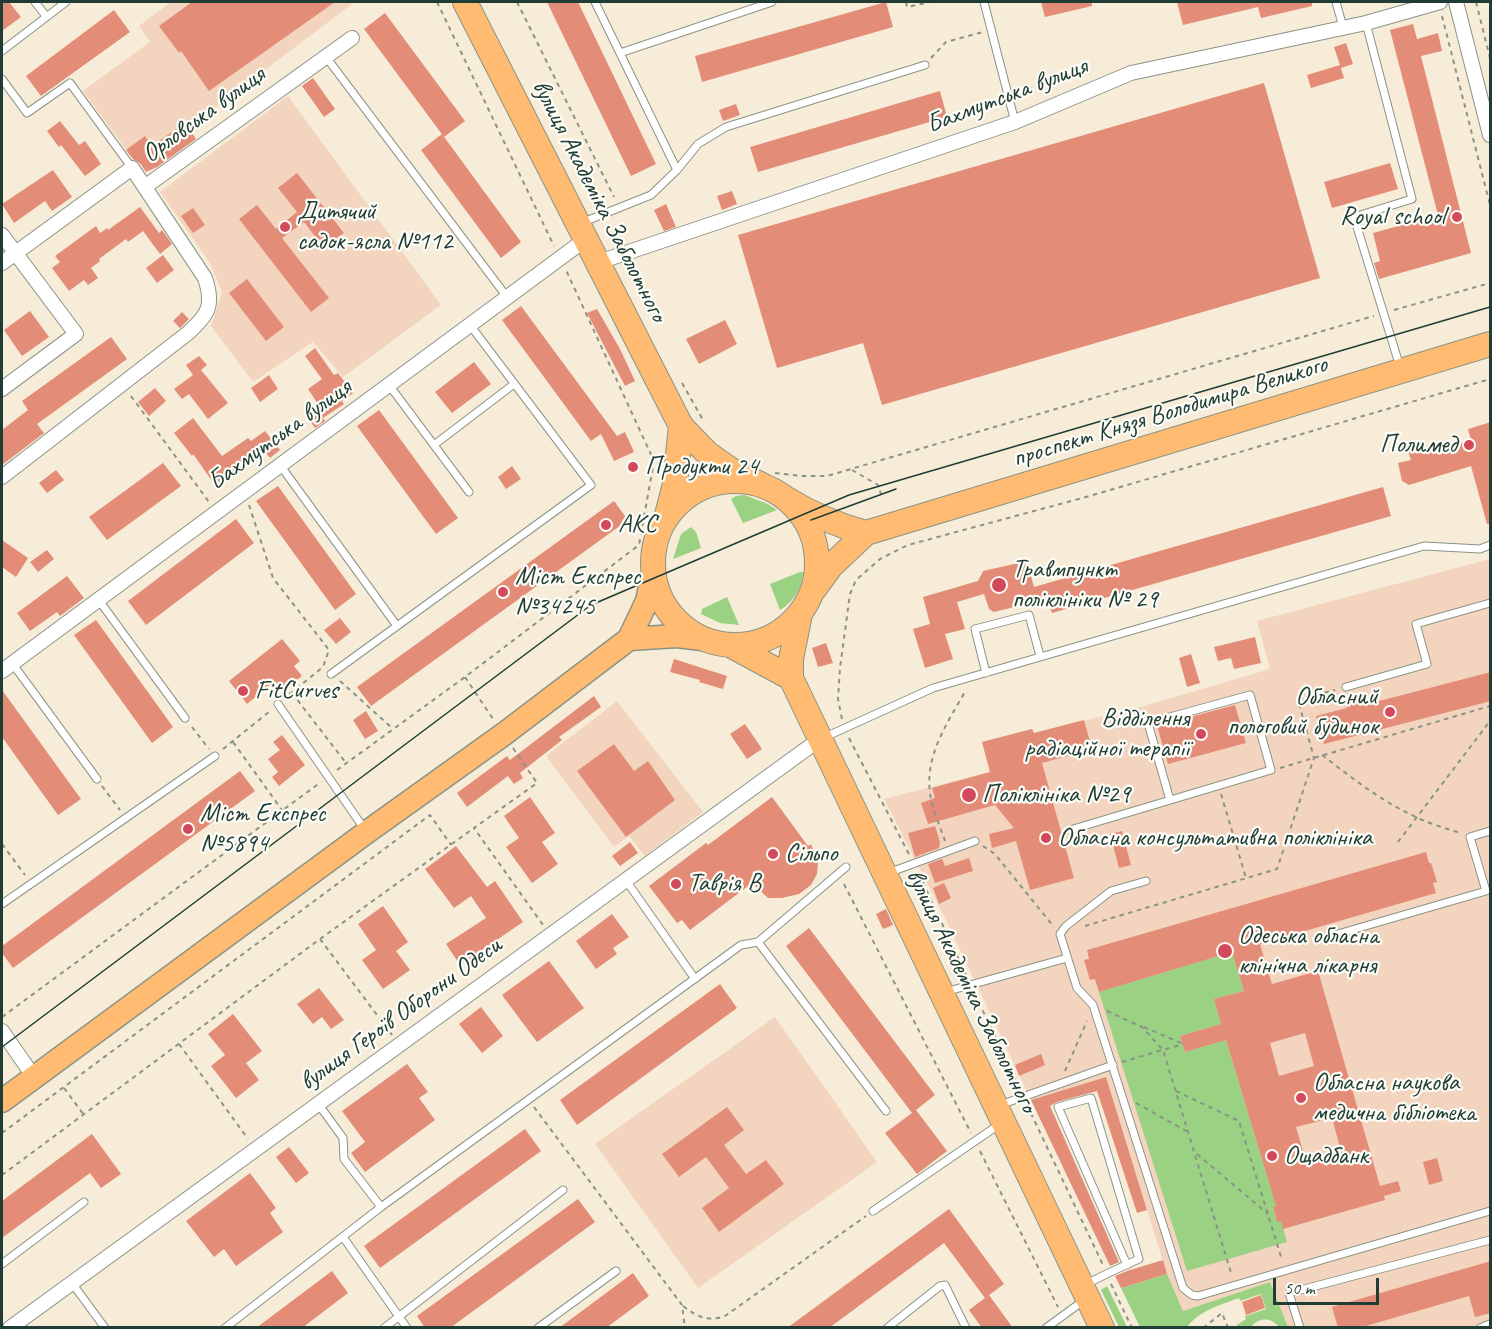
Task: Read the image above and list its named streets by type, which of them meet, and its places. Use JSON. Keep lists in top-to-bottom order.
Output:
{
  "streets": {
    "highway": ["вулиця Академіка Заболотного", "проспект Князя Володимира Великого"],
    "street": ["Бахмутська вулиця", "Орловська вулиця", "вулиця Героїв Оборони Одеси"]
  },
  "crossings": [
    ["Бахмутська вулиця", "вулиця Академіка Заболотного"],
    ["вулиця Академіка Заболотного", "проспект Князя Володимира Великого"],
    ["вулиця Академіка Заболотного", "вулиця Героїв Оборони Одеси"]
  ],
  "places": [
    "Royal school",
    "Дитячий садок-ясла №112",
    "Полимед",
    "Продукти 24",
    "АКС",
    "Травмпункт поліклініки № 29",
    "Міст Експрес №34245",
    "FitCurves",
    "Обласний пологовий будинок",
    "Відділення радіаційної терапії",
    "Поліклініка №29",
    "Міст Експрес №5894",
    "Обласна консультативна поліклініка",
    "Сільпо",
    "Таврія В",
    "Одеська обласна клінічна лікарня",
    "Обласна наукова медична бібліотека",
    "Ощадбанк"
  ],
  "scale_bar": "50 m"
}
